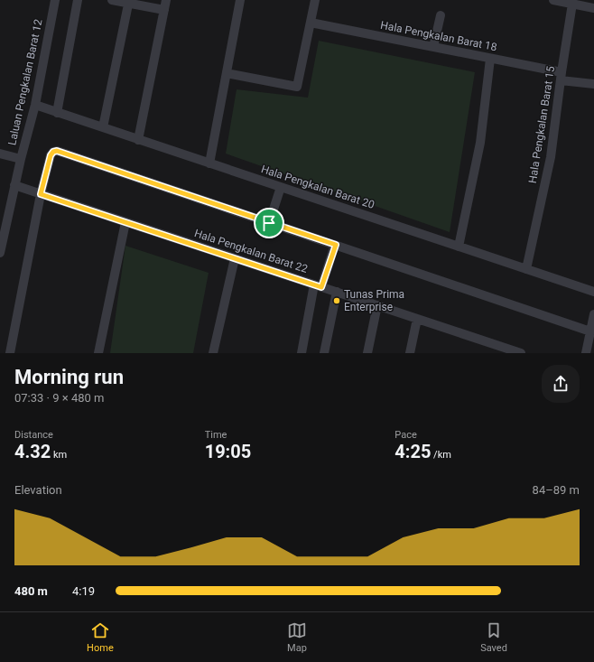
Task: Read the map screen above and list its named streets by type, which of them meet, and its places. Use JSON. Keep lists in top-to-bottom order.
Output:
{
  "streets": {
    "street": [
      "Hala Pengkalan Barat 18",
      "Laluan Pengkalan Barat 12",
      "Hala Pengkalan Barat 15",
      "Hala Pengkalan Barat 20",
      "Hala Pengkalan Barat 22"
    ]
  },
  "crossings": [
    ["Hala Pengkalan Barat 18", "Hala Pengkalan Barat 15"],
    ["Laluan Pengkalan Barat 12", "Hala Pengkalan Barat 20"],
    ["Laluan Pengkalan Barat 12", "Hala Pengkalan Barat 22"],
    ["Hala Pengkalan Barat 15", "Hala Pengkalan Barat 20"]
  ],
  "places": ["Tunas Prima Enterprise"],
  "page": {
    "heading": ["Morning run", "07:33 · 9 × 480 m"],
    "stats": [
      ["Distance", "4.32 km"],
      ["Time", "19:05"],
      ["Pace", "4:25 /km"]
    ],
    "chart": ["Elevation", "84–89 m"],
    "list": [
      {
        "name": "480 m",
        "note": "4:19"
      }
    ],
    "tabs": ["Home", "Map", "Saved"]
  }
}
